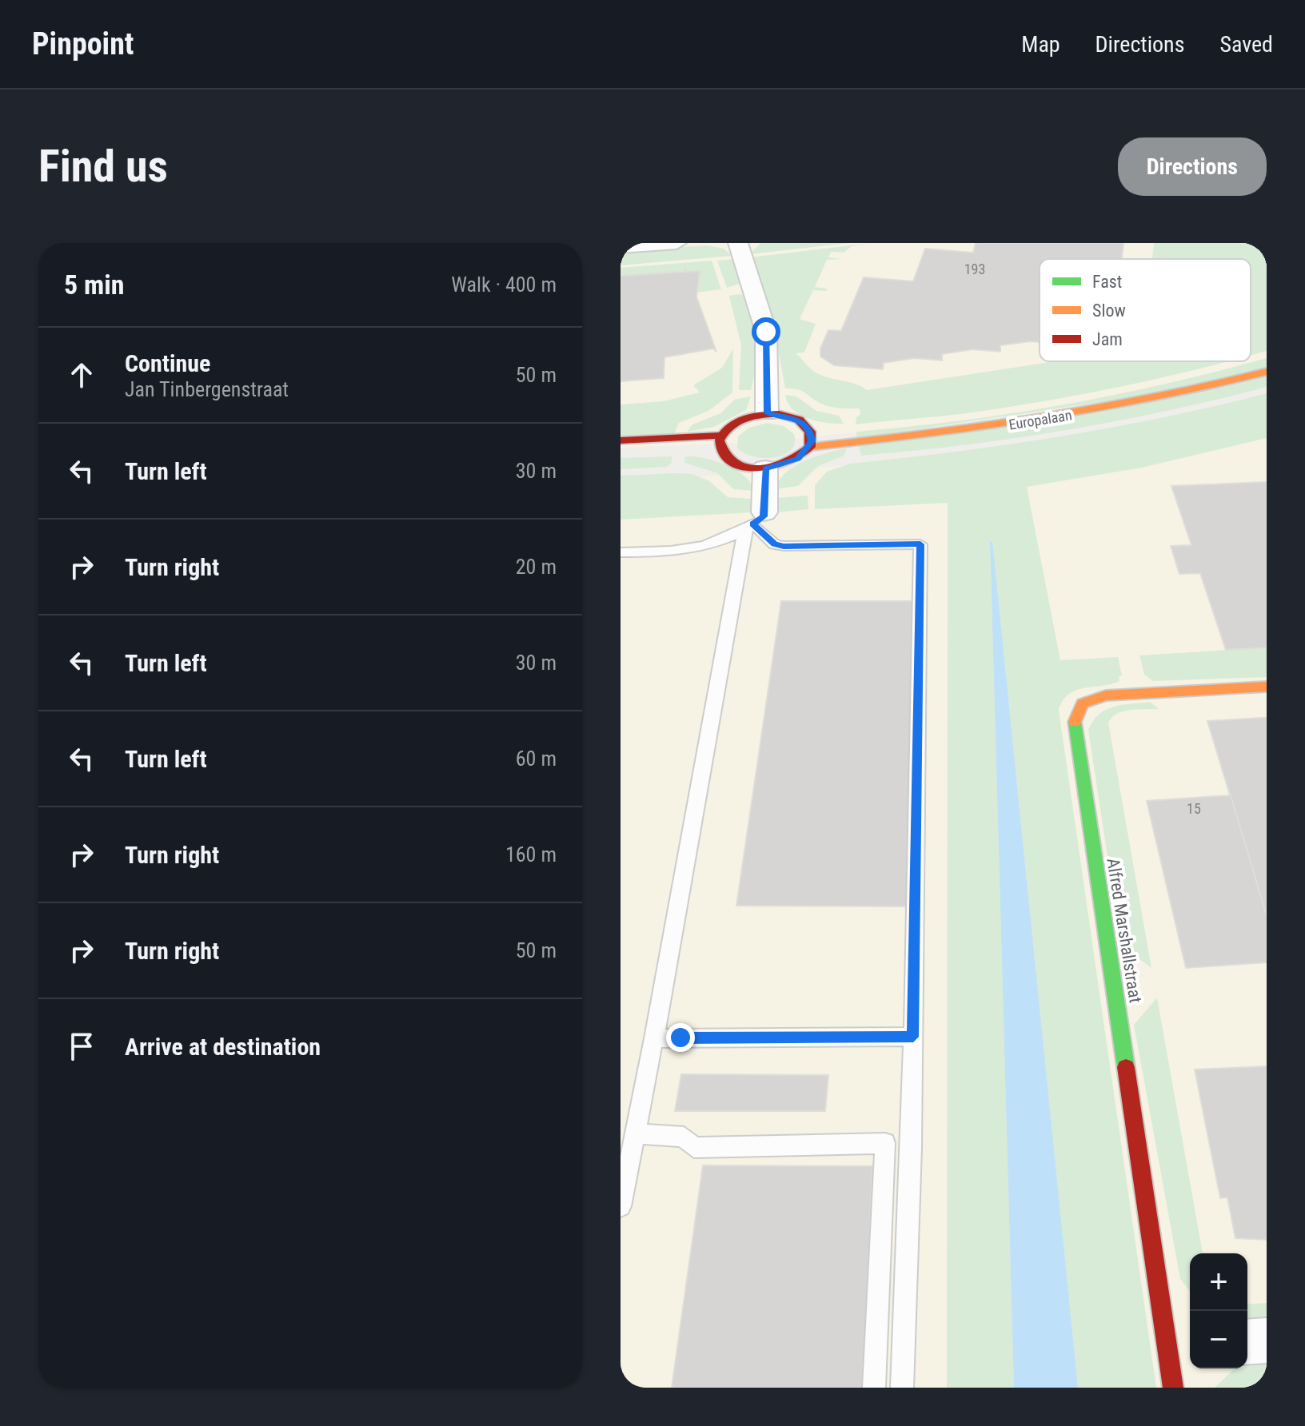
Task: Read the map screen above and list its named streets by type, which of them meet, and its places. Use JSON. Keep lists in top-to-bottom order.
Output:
{
  "streets": {
    "street": ["Europalaan", "Alfred Marshallstraat"]
  },
  "house_numbers": ["193", "15"],
  "legend": ["Fast", "Slow", "Jam"],
  "page": {
    "header": "Pinpoint",
    "nav": ["Map", "Directions", "Saved"],
    "buttons": "Directions",
    "title": "Find us",
    "heading": ["5 min", "Walk · 400 m"],
    "list": [
      ["Continue", "Jan Tinbergenstraat", "50 m"],
      ["Turn left", "30 m"],
      ["Turn right", "20 m"],
      ["Turn left", "30 m"],
      ["Turn left", "60 m"],
      ["Turn right", "160 m"],
      ["Turn right", "50 m"],
      "Arrive at destination"
    ],
    "map_buttons": ["+", "−"]
  }
}
